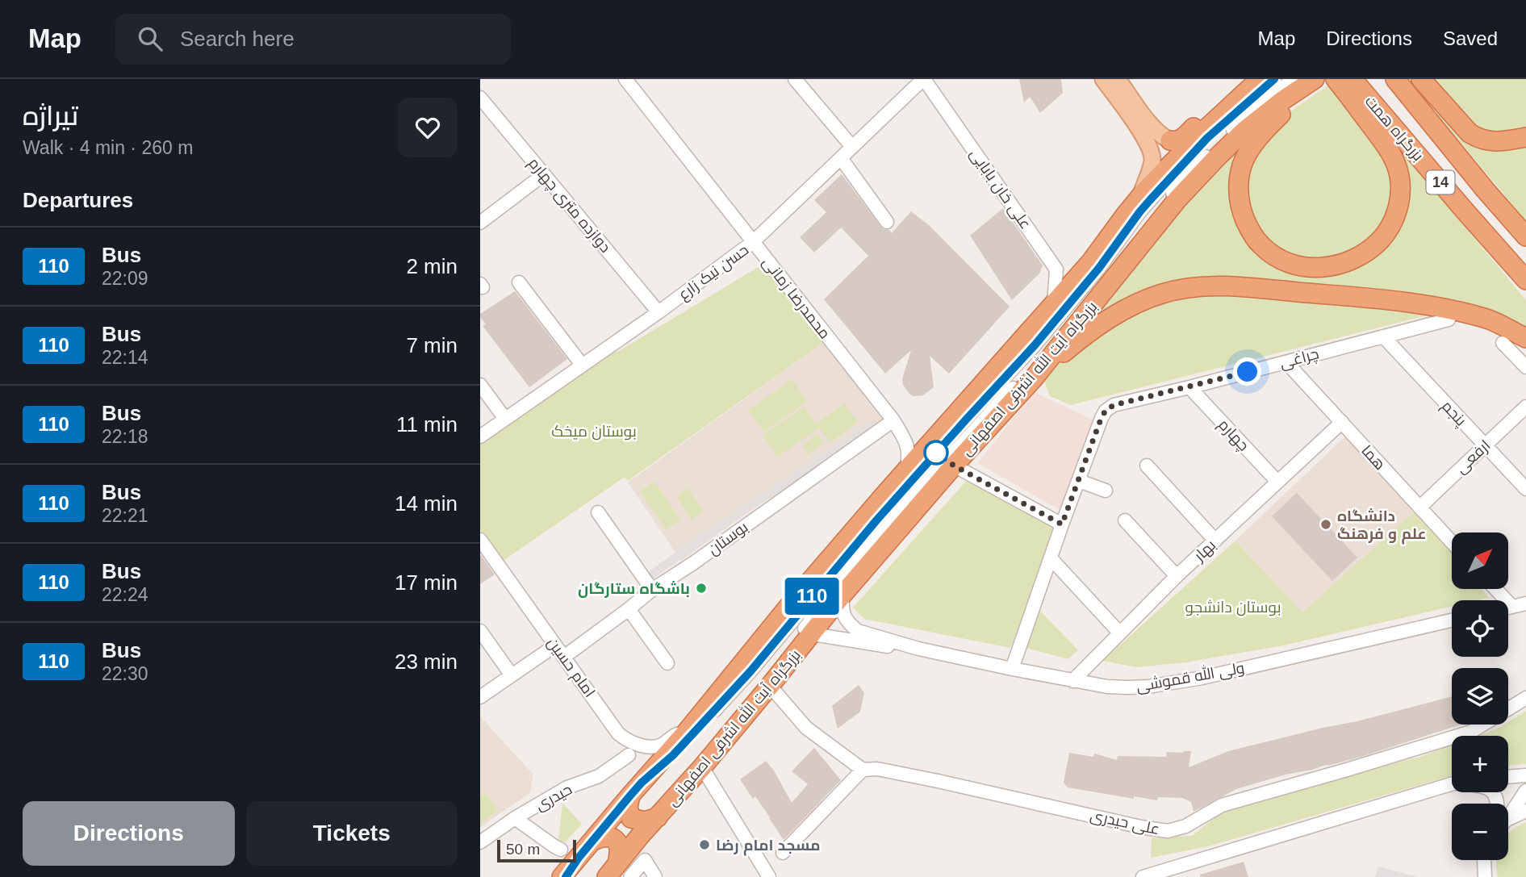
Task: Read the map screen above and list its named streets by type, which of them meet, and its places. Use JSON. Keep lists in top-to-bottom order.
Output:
{
  "streets": {
    "highway": ["بزرگراه همت", "14", "بزرگراه آیت الله اشرفی اصفهانی"],
    "street": [
      "علی خان بابایی",
      "دوازده متری چهارم",
      "حسن نیک زارع",
      "محمدرضا زمانی",
      "چراغی",
      "پنجم",
      "چهارم",
      "ارفعی",
      "هما",
      "بوستان",
      "بهار",
      "امام حسین",
      "ولی الله قموشی",
      "حیدری",
      "علی حیدری"
    ]
  },
  "crossings": [
    ["علی خان بابایی", "حسن نیک زارع"],
    ["علی خان بابایی", "بزرگراه آیت الله اشرفی اصفهانی"],
    ["دوازده متری چهارم", "حسن نیک زارع"],
    ["حسن نیک زارع", "محمدرضا زمانی"],
    ["محمدرضا زمانی", "بزرگراه آیت الله اشرفی اصفهانی"],
    ["محمدرضا زمانی", "بوستان"],
    ["چراغی", "پنجم"],
    ["چراغی", "چهارم"],
    ["چراغی", "هما"],
    ["چراغی", "ولی الله قموشی"],
    ["بزرگراه آیت الله اشرفی اصفهانی", "امام حسین"],
    ["بزرگراه آیت الله اشرفی اصفهانی", "ولی الله قموشی"],
    ["پنجم", "ارفعی"],
    ["چهارم", "بهار"],
    ["ارفعی", "هما"],
    ["هما", "بهار"],
    ["بوستان", "امام حسین"],
    ["بهار", "ولی الله قموشی"]
  ],
  "parks": ["بوستان میخک", "بوستان دانشجو"],
  "places": ["دانشگاه علم و فرهنگ", "باشگاه ستارگان", "مسجد امام رضا"],
  "lines": ["bus line 110"],
  "scale_bar": "50 m",
  "north": "top right",
  "page": {
    "header": "Map",
    "search": "Search here",
    "nav": ["Map", "Directions", "Saved"],
    "heading": [
      ["تیراژه", "Walk · 4 min · 260 m"],
      "Departures"
    ],
    "on_map": "110",
    "list": [
      {
        "mark": "110",
        "name": "Bus",
        "note": "22:09",
        "value": "2 min"
      },
      {
        "mark": "110",
        "name": "Bus",
        "note": "22:14",
        "value": "7 min"
      },
      {
        "mark": "110",
        "name": "Bus",
        "note": "22:18",
        "value": "11 min"
      },
      {
        "mark": "110",
        "name": "Bus",
        "note": "22:21",
        "value": "14 min"
      },
      {
        "mark": "110",
        "name": "Bus",
        "note": "22:24",
        "value": "17 min"
      },
      {
        "mark": "110",
        "name": "Bus",
        "note": "22:30",
        "value": "23 min"
      }
    ],
    "map_buttons": ["+", "−"],
    "buttons": ["Directions", "Tickets"],
    "scale": "50 m"
  }
}
